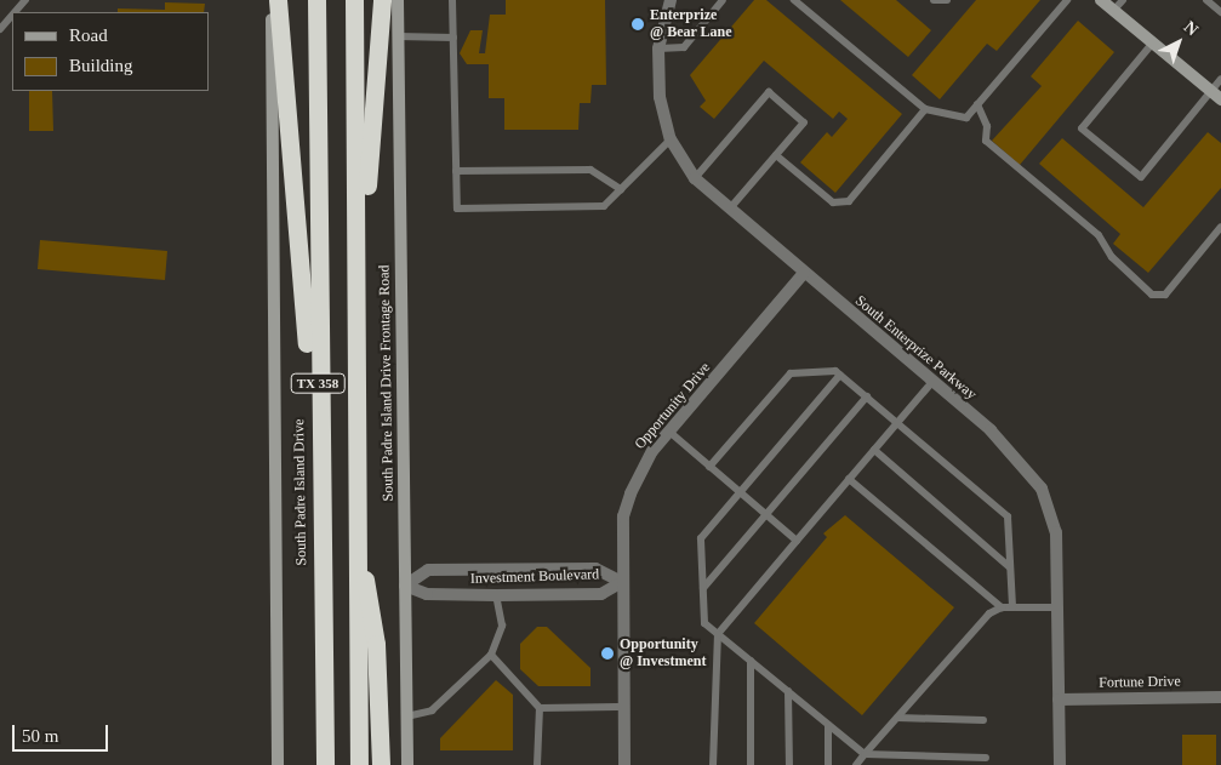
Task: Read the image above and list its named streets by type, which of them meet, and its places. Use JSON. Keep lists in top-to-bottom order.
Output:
{
  "streets": {
    "highway": ["TX 358", "South Padre Island Drive"],
    "main road": ["South Padre Island Drive Frontage Road"],
    "street": [
      "South Enterprize Parkway",
      "Opportunity Drive",
      "Investment Boulevard",
      "Fortune Drive"
    ]
  },
  "crossings": [
    ["South Enterprize Parkway", "Opportunity Drive"],
    ["South Enterprize Parkway", "Fortune Drive"],
    ["South Padre Island Drive Frontage Road", "Investment Boulevard"],
    ["Opportunity Drive", "Investment Boulevard"]
  ],
  "places": ["Enterprize @ Bear Lane", "Opportunity @ Investment"],
  "legend": ["Road", "Building"],
  "scale_bar": "50 m",
  "north": "top right"
}
